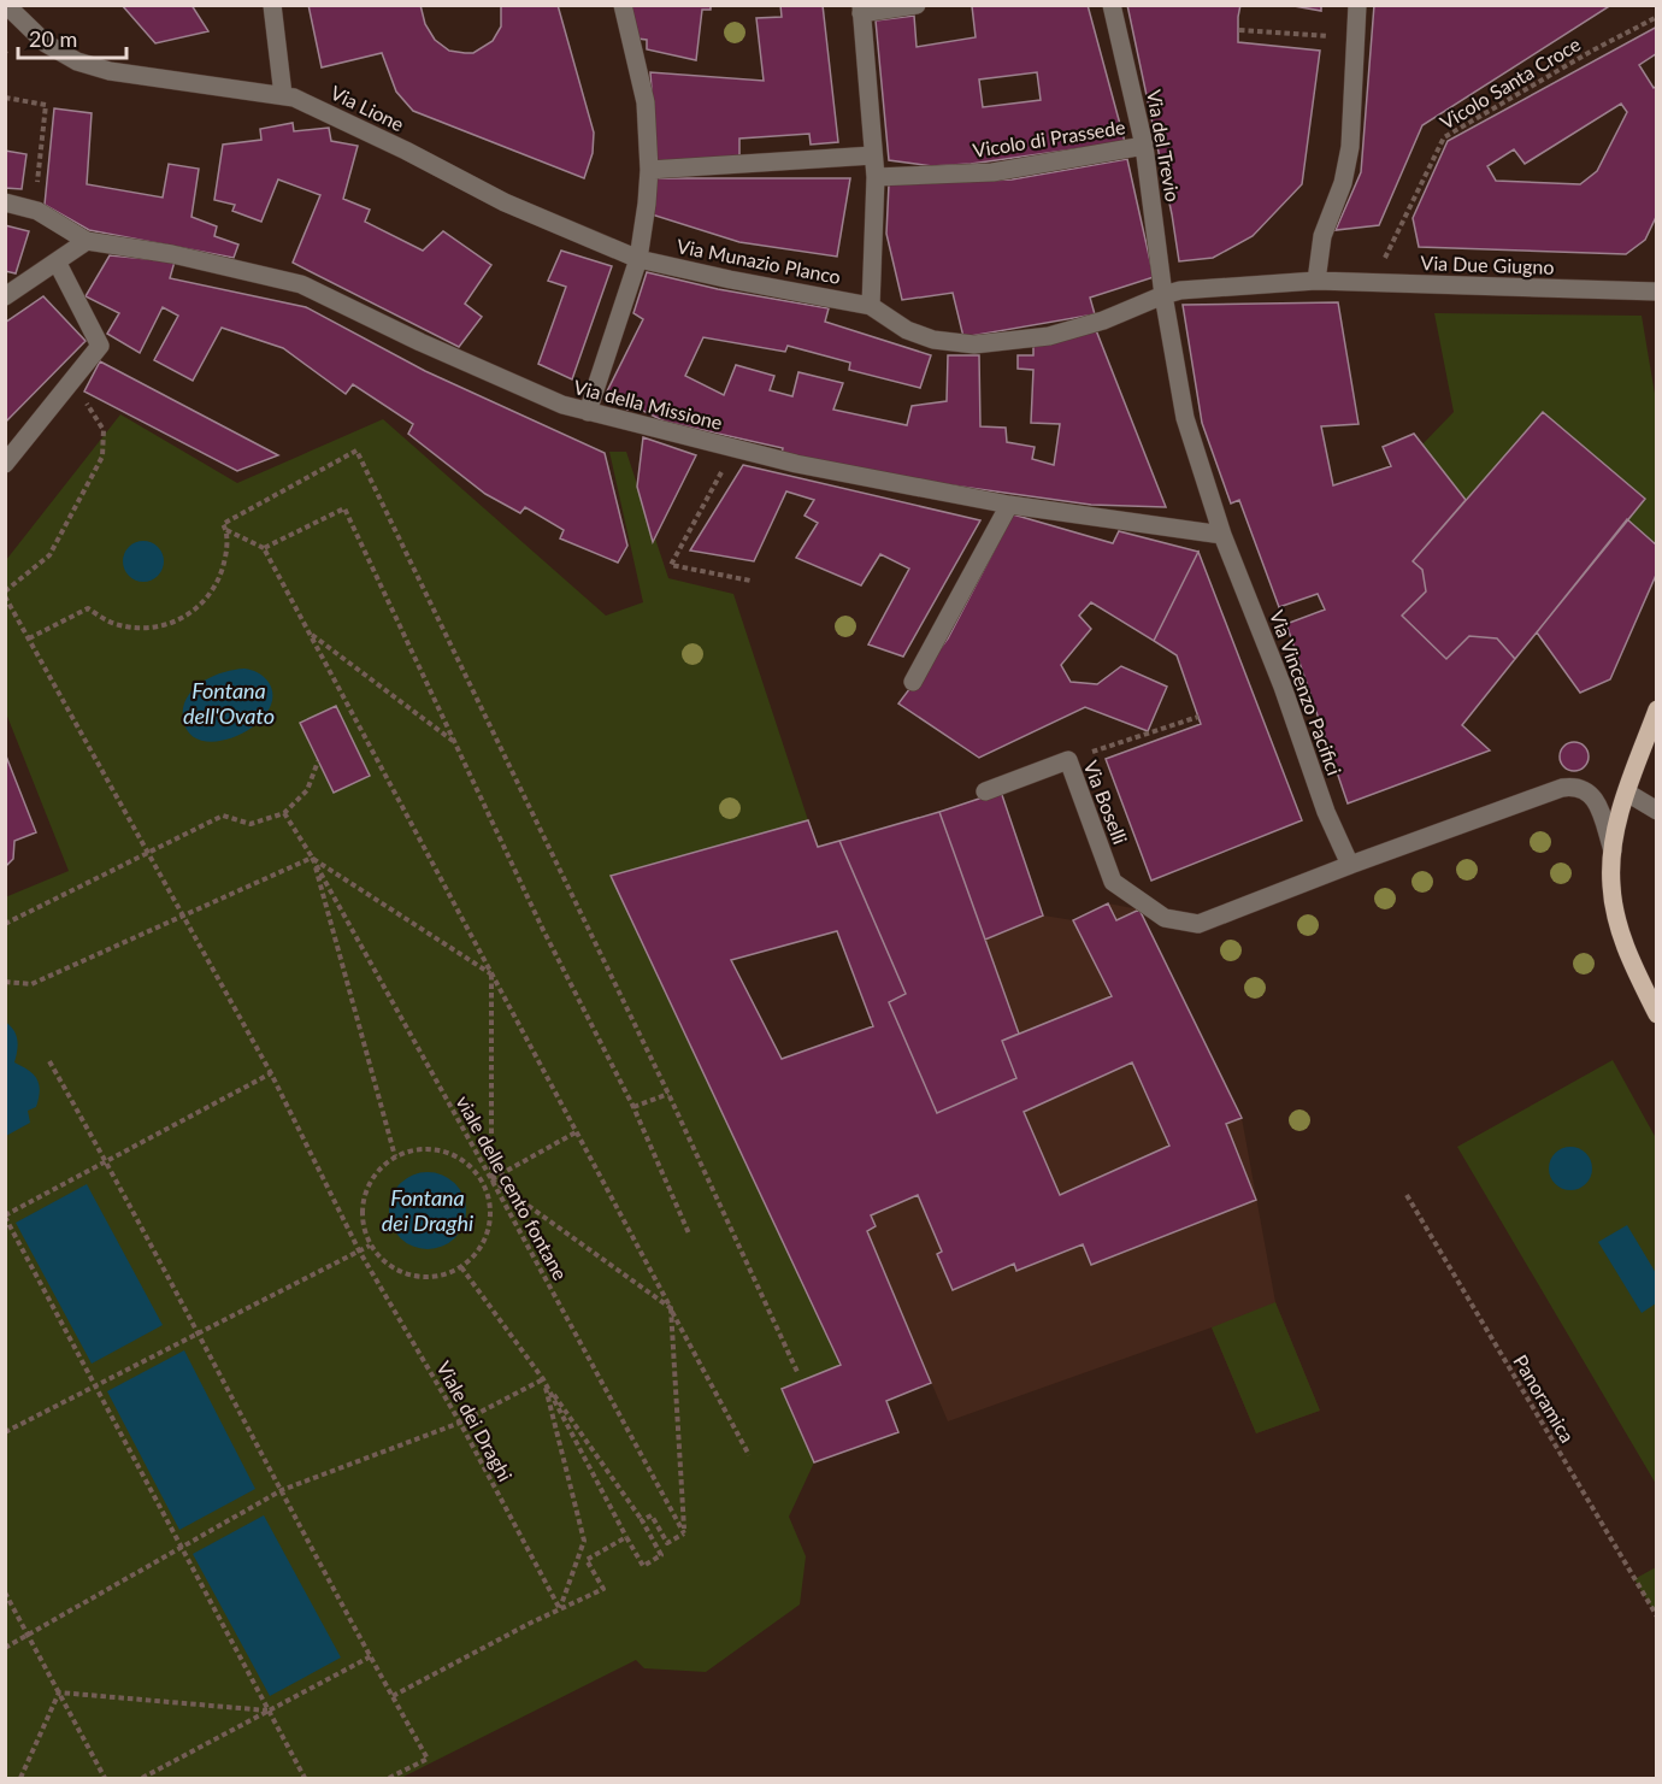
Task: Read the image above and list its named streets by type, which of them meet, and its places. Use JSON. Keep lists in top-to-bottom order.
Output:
{
  "streets": {
    "street": [
      "Via Lione",
      "Vicolo di Prassede",
      "Via del Trevio",
      "Via Munazio Planco",
      "Via Due Giugno",
      "Via della Missione",
      "Via Vincenzo Pacifici",
      "Via Boselli"
    ],
    "path": [
      "Vicolo Santa Croce",
      "viale delle cento fontane",
      "Panoramica",
      "Viale dei Draghi"
    ]
  },
  "crossings": [
    ["Vicolo Santa Croce", "Via Due Giugno"],
    ["Via Lione", "Via Munazio Planco"],
    ["Vicolo di Prassede", "Via del Trevio"],
    ["Via del Trevio", "Via Due Giugno"],
    ["Via del Trevio", "Via della Missione"],
    ["Via del Trevio", "Via Vincenzo Pacifici"],
    ["Via Munazio Planco", "Via Due Giugno"],
    ["Via della Missione", "Via Vincenzo Pacifici"],
    ["Via Vincenzo Pacifici", "Via Boselli"]
  ],
  "water": ["Fontana dell'Ovato", "Fontana dei Draghi"],
  "scale_bar": "20 m"
}
